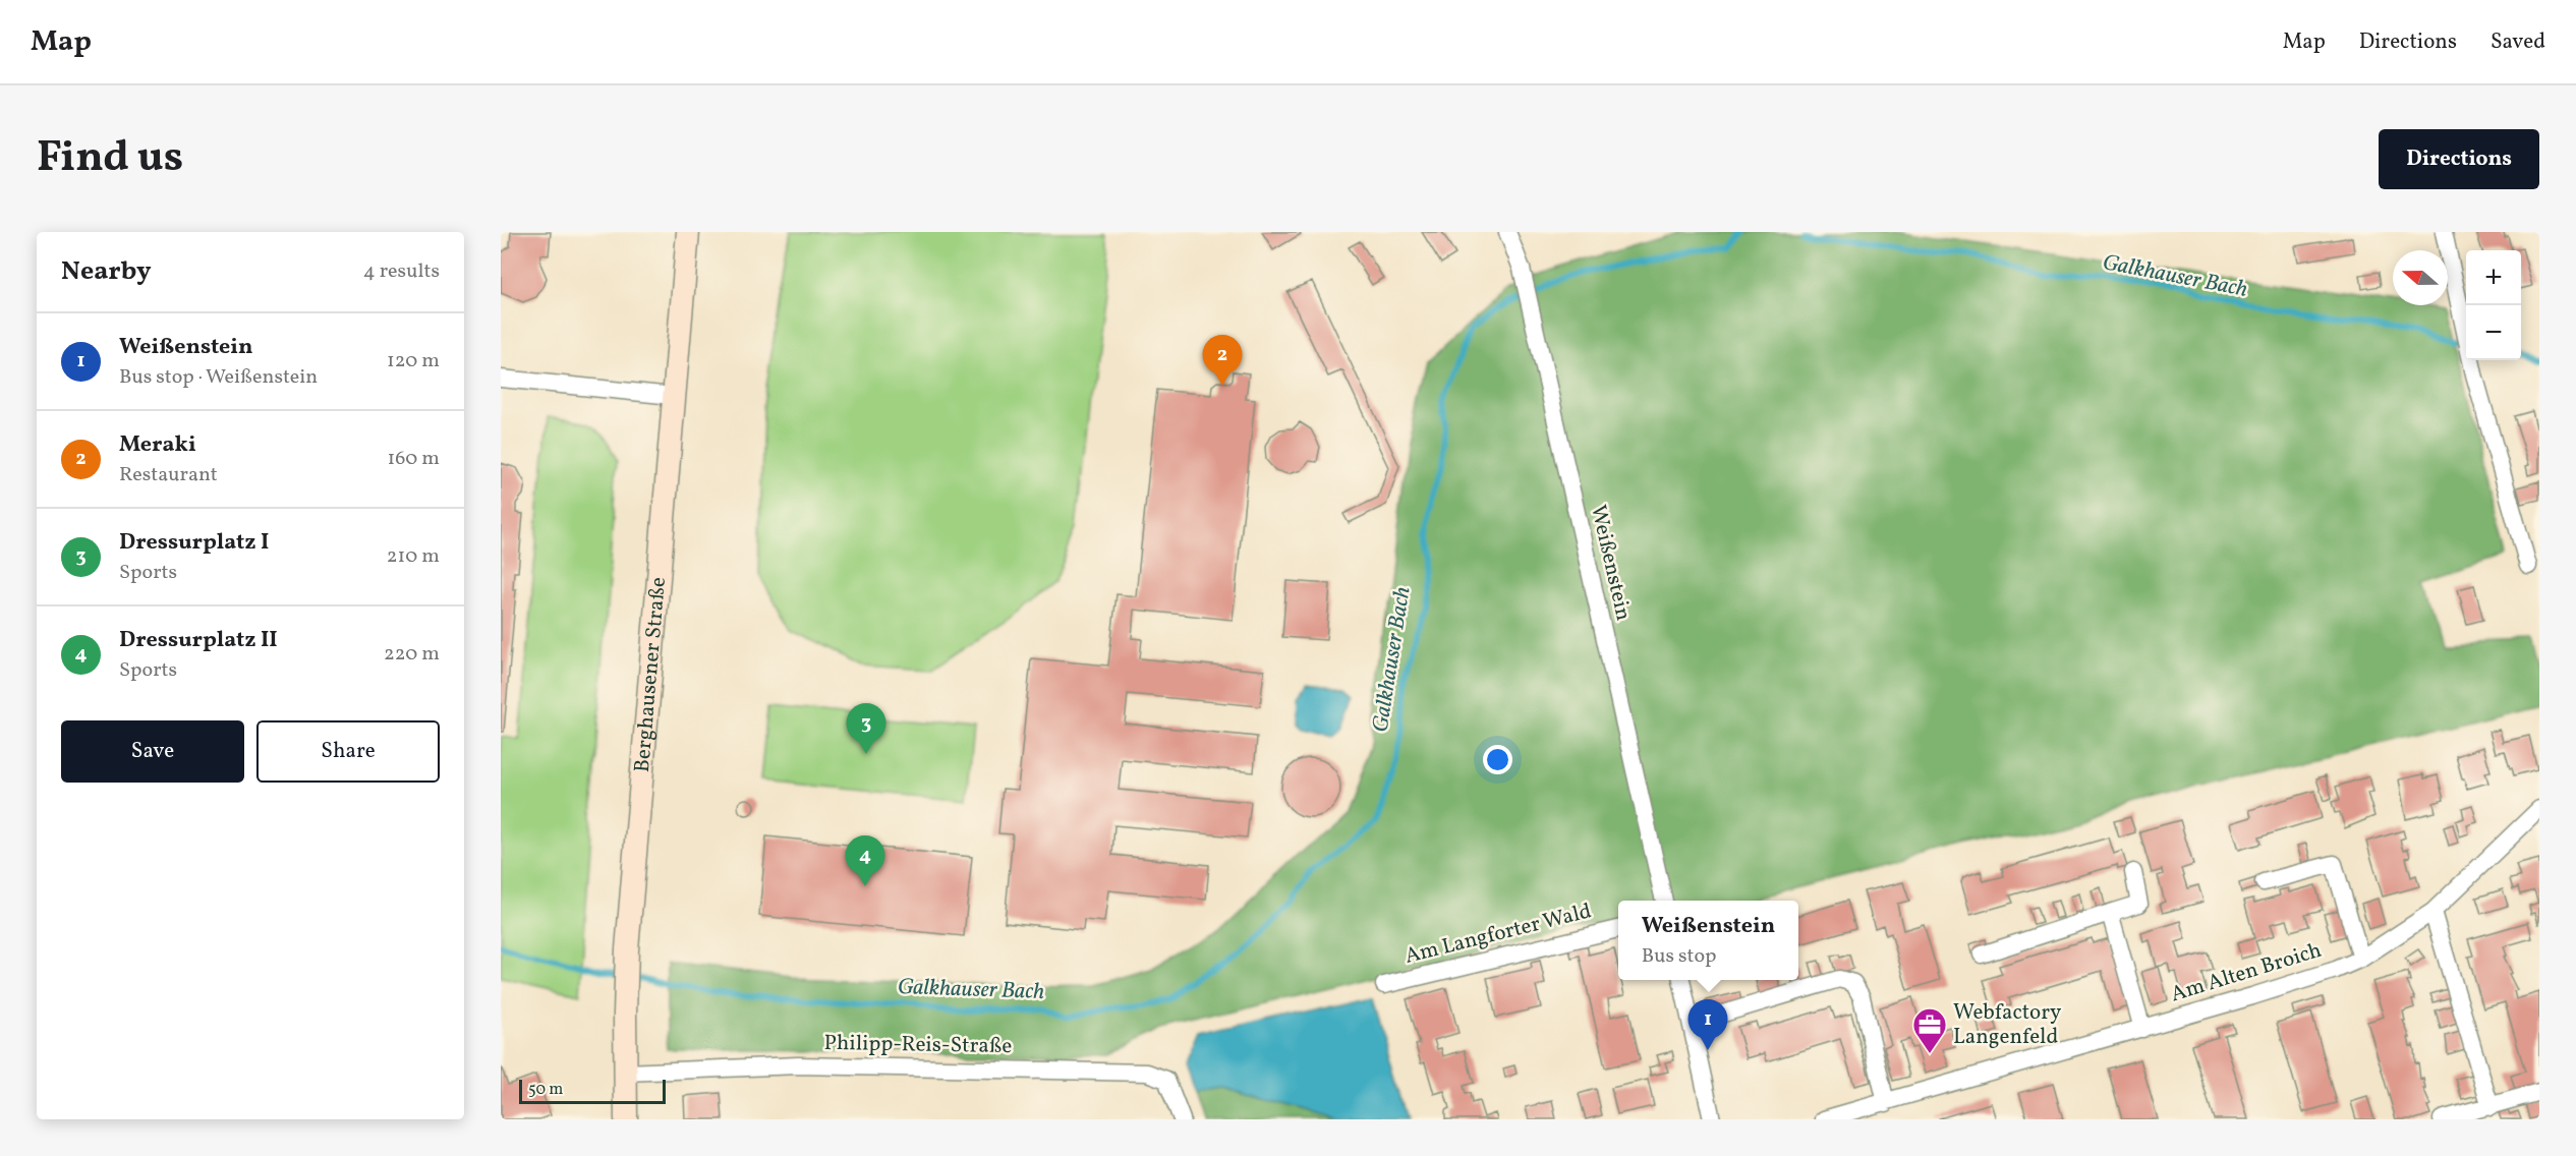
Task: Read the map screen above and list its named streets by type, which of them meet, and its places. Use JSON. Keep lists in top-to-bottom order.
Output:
{
  "streets": {
    "main road": ["Berghausener Straße"],
    "street": [
      "Weißenstein",
      "Am Langforter Wald",
      "Am Alten Broich",
      "Philipp-Reis-Straße"
    ]
  },
  "crossings": [
    ["Berghausener Straße", "Philipp-Reis-Straße"]
  ],
  "water": ["Galkhauser Bach"],
  "places": {
    "office": ["Webfactory Langenfeld"]
  },
  "scale_bar": "50 m",
  "north": "left",
  "page": {
    "header": "Map",
    "nav": ["Map", "Directions", "Saved"],
    "title": "Find us",
    "buttons": [
      "Directions",
      ["Save", "Share"]
    ],
    "heading": ["Nearby", "4 results"],
    "map_buttons": ["+", "−"],
    "list": [
      {
        "mark": "1",
        "name": "Weißenstein",
        "note": "Bus stop · Weißenstein",
        "value": "120 m"
      },
      {
        "mark": "2",
        "name": "Meraki",
        "note": "Restaurant",
        "value": "160 m"
      },
      {
        "mark": "3",
        "name": "Dressurplatz I",
        "note": "Sports",
        "value": "210 m"
      },
      {
        "mark": "4",
        "name": "Dressurplatz II",
        "note": "Sports",
        "value": "220 m"
      }
    ],
    "pins": [
      "2",
      "3",
      "4",
      "1"
    ],
    "popup": ["Weißenstein", "Bus stop"],
    "scale": "50 m"
  }
}
